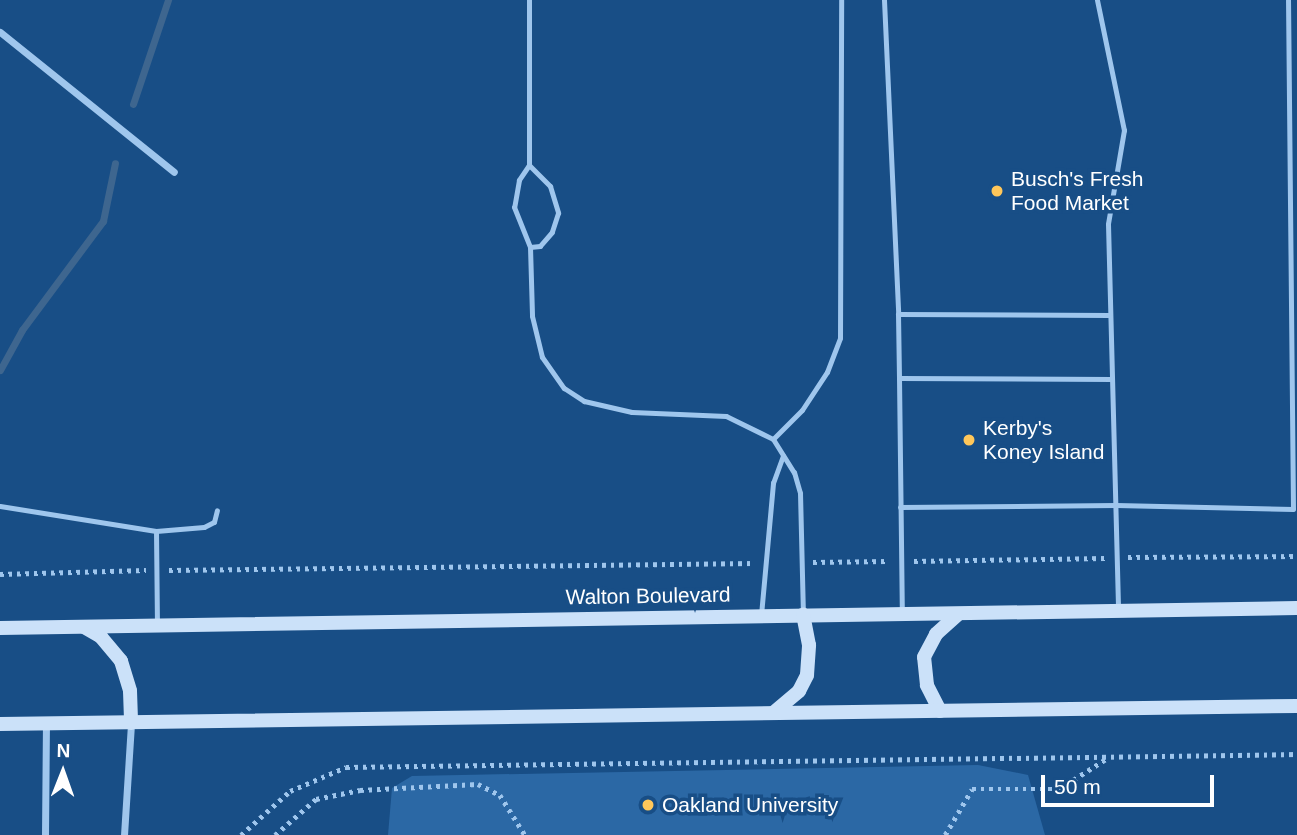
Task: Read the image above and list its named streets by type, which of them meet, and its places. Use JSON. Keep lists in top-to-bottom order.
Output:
{
  "streets": {
    "main road": ["Walton Boulevard"]
  },
  "places": ["Busch's Fresh Food Market", "Kerby's Koney Island", "Oakland University"],
  "scale_bar": "50 m",
  "north": "top"
}
